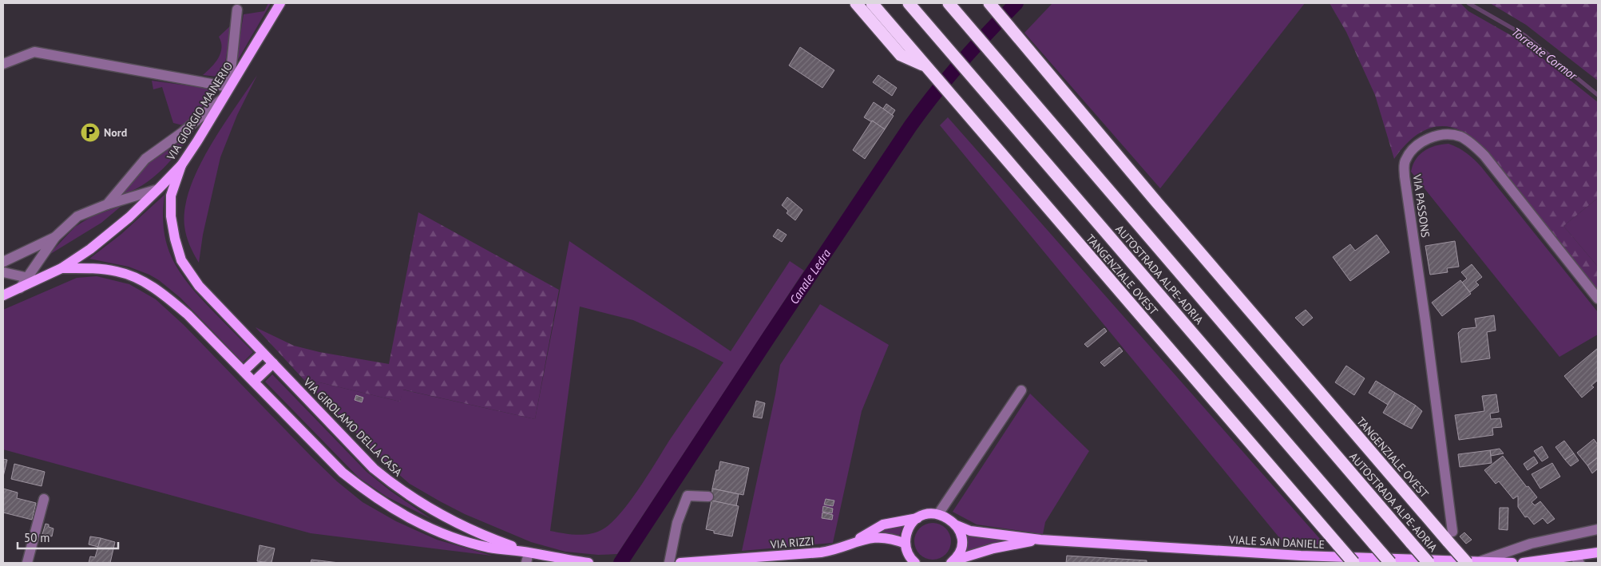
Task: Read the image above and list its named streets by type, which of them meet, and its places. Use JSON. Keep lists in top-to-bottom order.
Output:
{
  "streets": {
    "highway": ["TANGENZIALE OVEST", "AUTOSTRADA ALPE-ADRIA"],
    "main road": [
      "VIA GIORGIO MAINERIO",
      "VIA GIROLAMO DELLA CASA",
      "VIALE SAN DANIELE",
      "VIA RIZZI"
    ],
    "street": ["VIA PASSONS"]
  },
  "crossings": [
    ["VIA GIORGIO MAINERIO", "VIA GIROLAMO DELLA CASA"],
    ["VIA PASSONS", "TANGENZIALE OVEST"],
    ["TANGENZIALE OVEST", "VIALE SAN DANIELE"]
  ],
  "water": ["Torrente Cormor", "Canale Ledra"],
  "places": {
    "parking": ["Nord"]
  },
  "scale_bar": "50 m"
}
